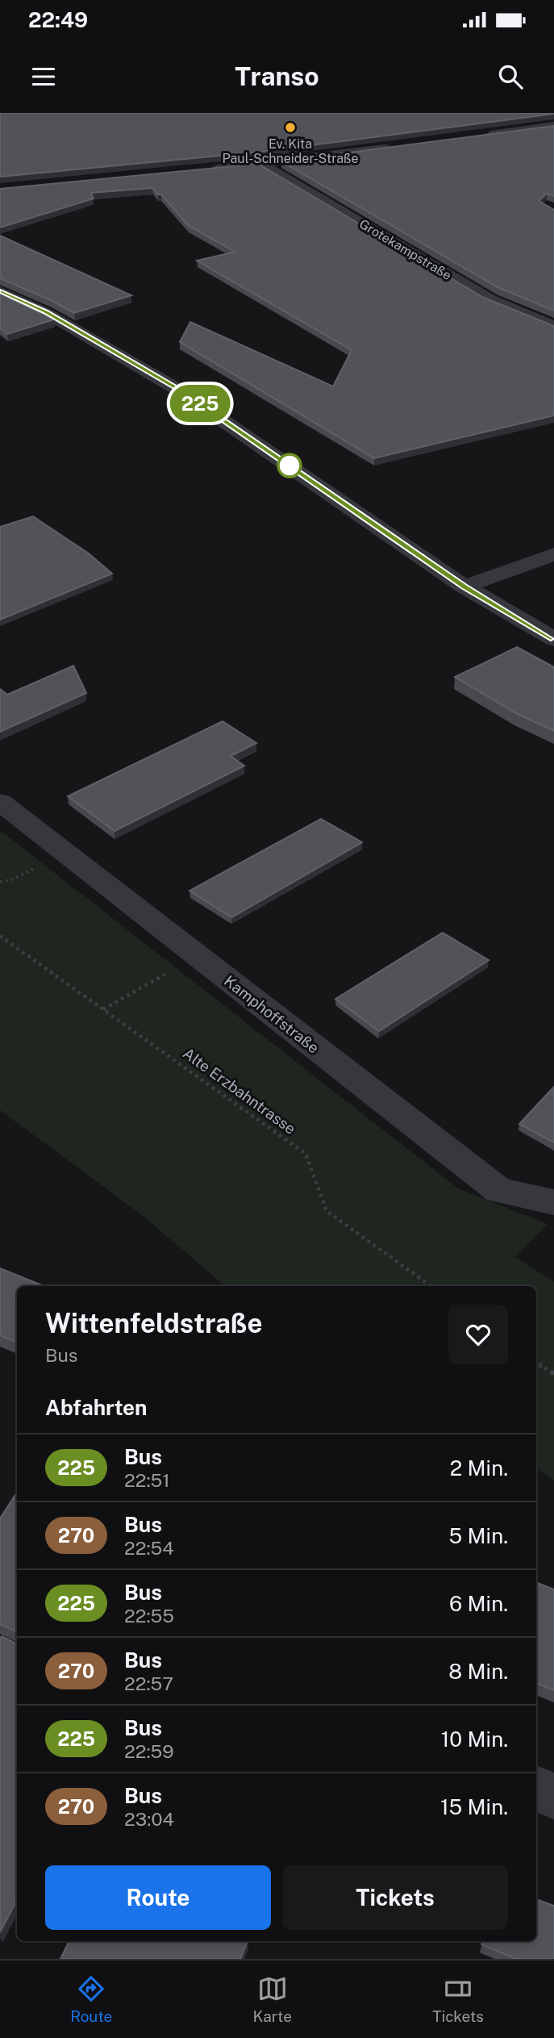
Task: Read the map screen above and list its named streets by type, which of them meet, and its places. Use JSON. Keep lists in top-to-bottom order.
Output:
{
  "streets": {
    "street": ["Grotekampstraße", "Kamphoffstraße"],
    "path": ["Alte Erzbahntrasse"]
  },
  "places": ["Ev. Kita Paul-Schneider-Straße"],
  "lines": ["bus line 225"],
  "page": {
    "status": "22:49",
    "header": "Transo",
    "on_map": "225",
    "heading": [
      ["Wittenfeldstraße", "Bus"],
      "Abfahrten"
    ],
    "list": [
      {
        "mark": "225",
        "name": "Bus",
        "note": "22:51",
        "value": "2 Min."
      },
      {
        "mark": "270",
        "name": "Bus",
        "note": "22:54",
        "value": "5 Min."
      },
      {
        "mark": "225",
        "name": "Bus",
        "note": "22:55",
        "value": "6 Min."
      },
      {
        "mark": "270",
        "name": "Bus",
        "note": "22:57",
        "value": "8 Min."
      },
      {
        "mark": "225",
        "name": "Bus",
        "note": "22:59",
        "value": "10 Min."
      },
      {
        "mark": "270",
        "name": "Bus",
        "note": "23:04",
        "value": "15 Min."
      }
    ],
    "buttons": ["Route", "Tickets"],
    "tabs": ["Route", "Karte", "Tickets"]
  }
}
